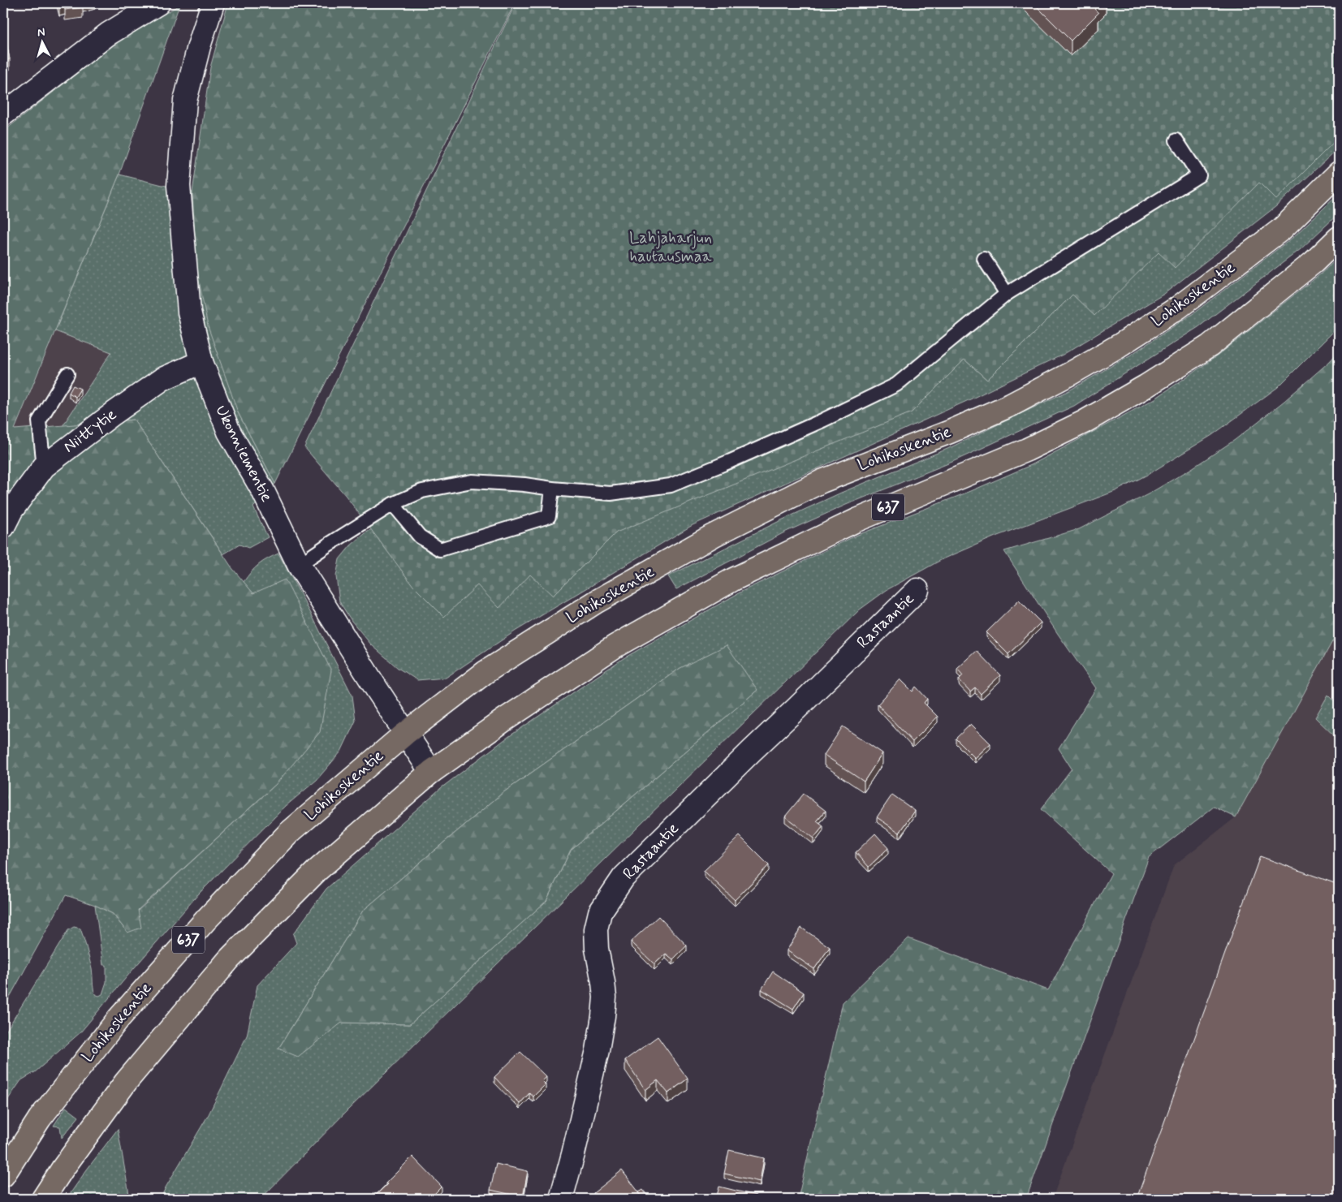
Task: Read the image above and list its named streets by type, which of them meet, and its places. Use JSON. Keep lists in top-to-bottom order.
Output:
{
  "streets": {
    "main road": ["Lohikoskentie", "637"],
    "street": ["Niittytie", "Ukonniementie", "Rastaantie"]
  },
  "crossings": [
    ["Lohikoskentie", "Ukonniementie"],
    ["Niittytie", "Ukonniementie"],
    ["Ukonniementie", "637"]
  ],
  "parks": ["Lahjaharjun hautausmaa"],
  "north": "top"
}
